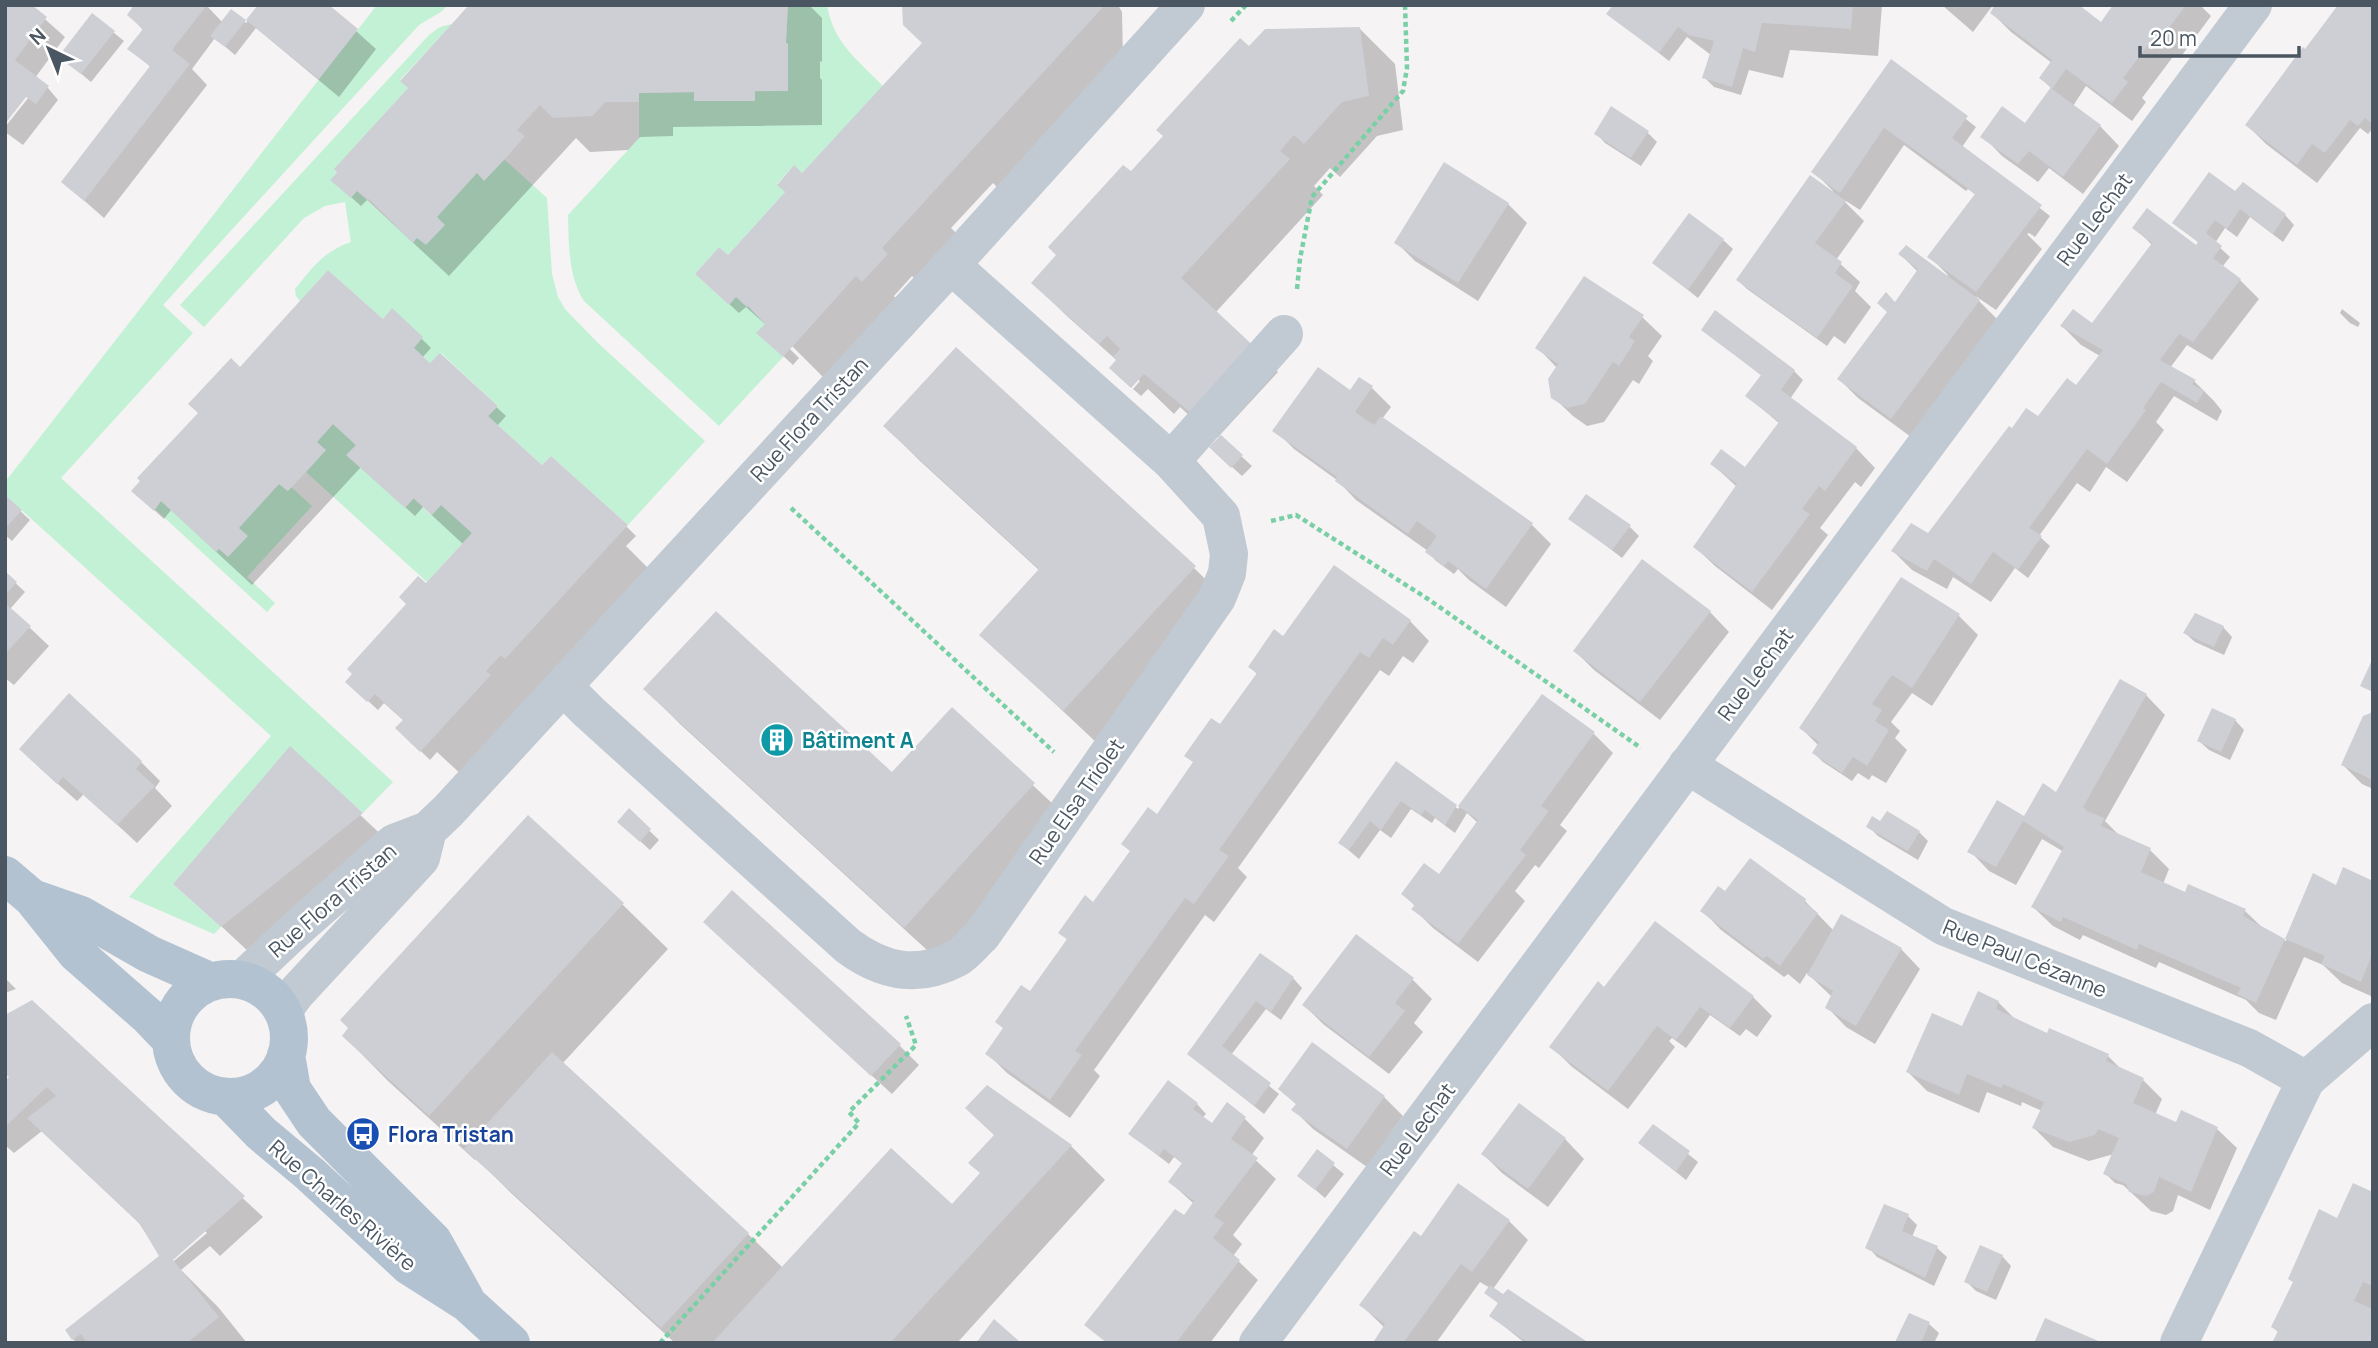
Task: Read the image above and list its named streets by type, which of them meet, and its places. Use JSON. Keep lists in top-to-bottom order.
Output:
{
  "streets": {
    "main road": ["Rue Charles Rivière"],
    "street": [
      "Rue Lechat",
      "Rue Flora Tristan",
      "Rue Elsa Triolet",
      "Rue Paul Cézanne"
    ]
  },
  "crossings": [
    ["Rue Lechat", "Rue Paul Cézanne"],
    ["Rue Flora Tristan", "Rue Elsa Triolet"],
    ["Rue Flora Tristan", "Rue Charles Rivière"]
  ],
  "places": {
    "building": ["Bâtiment A"],
    "bus stop": ["Flora Tristan"]
  },
  "scale_bar": "20 m",
  "north": "top left"
}
